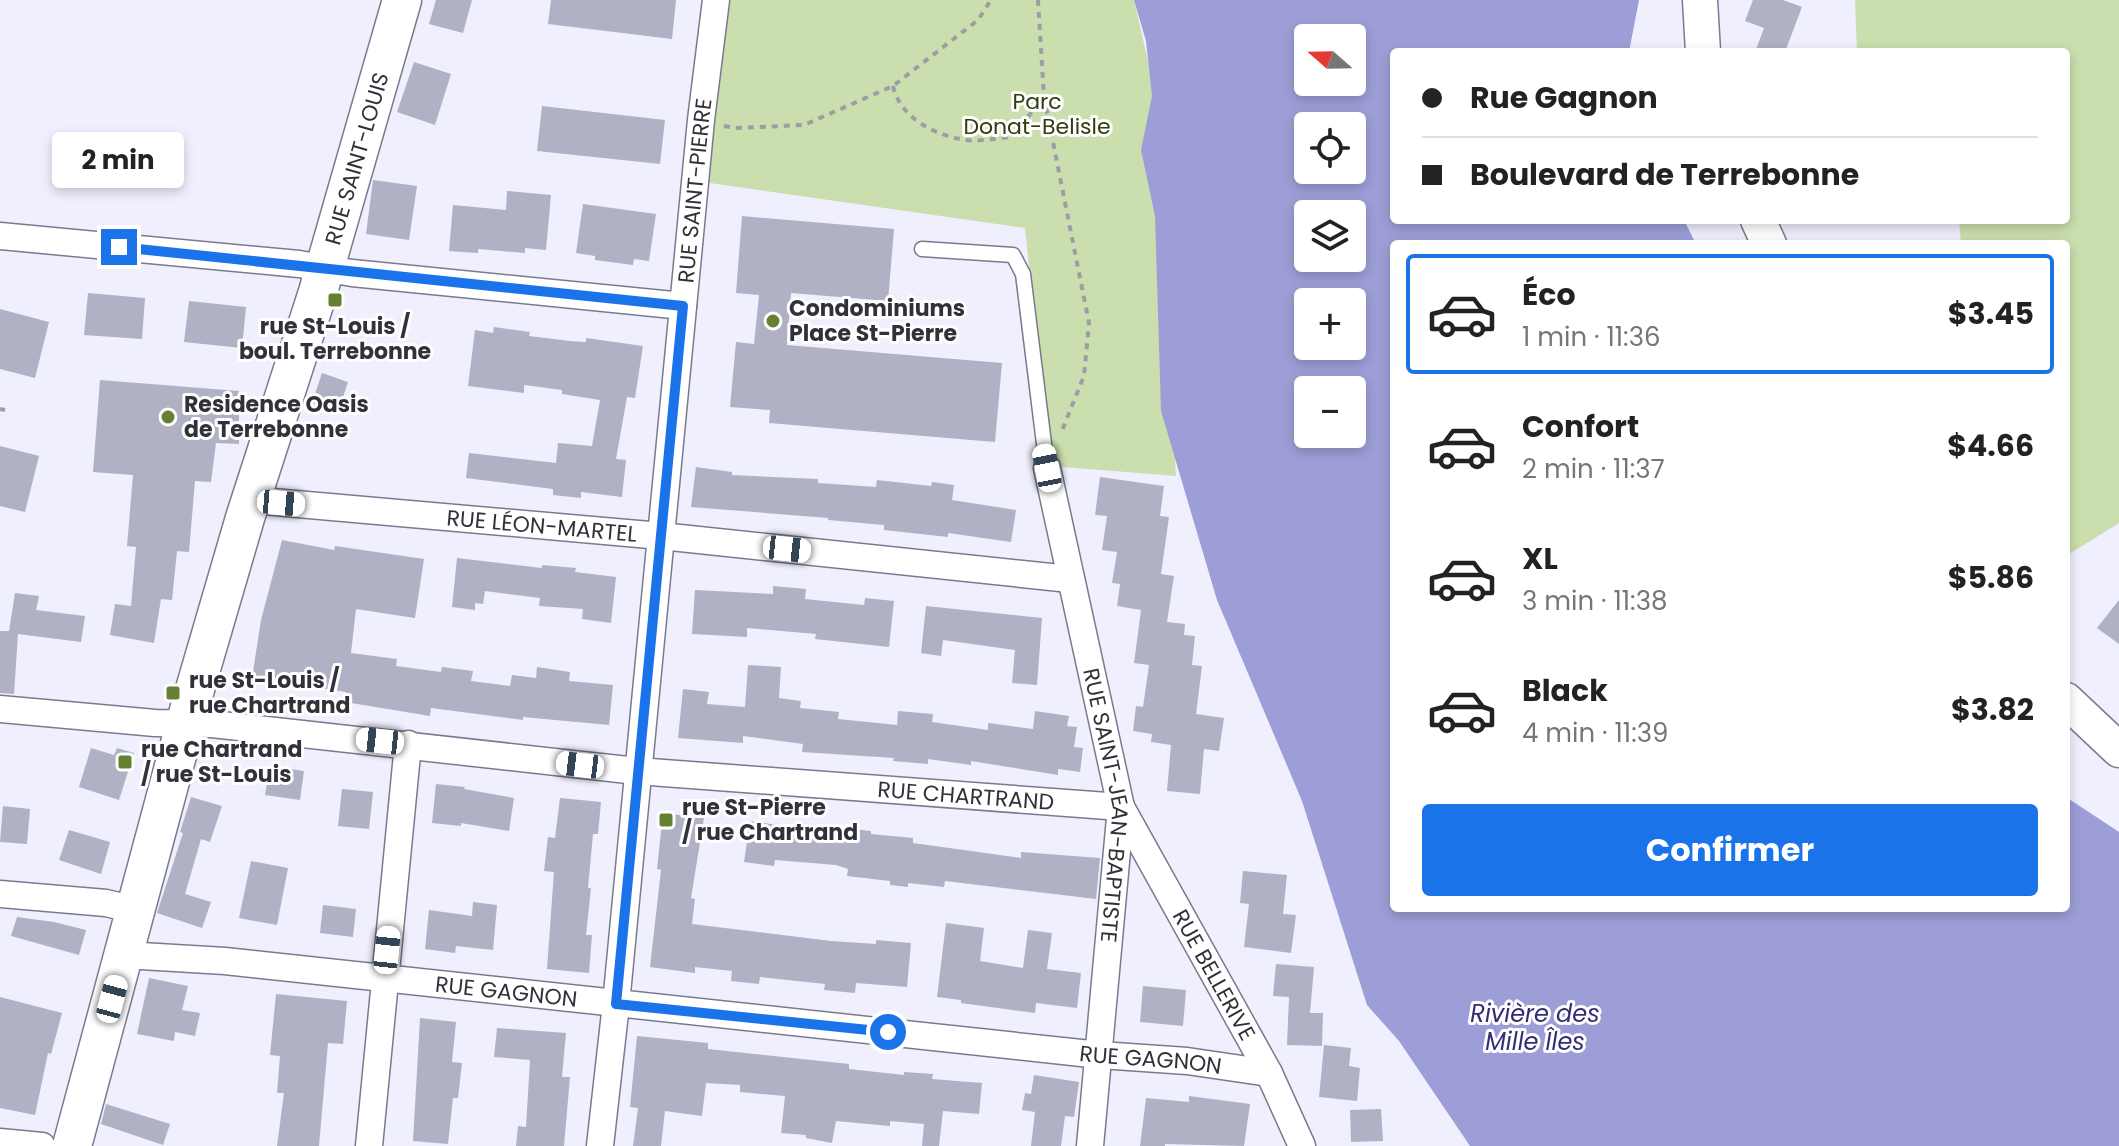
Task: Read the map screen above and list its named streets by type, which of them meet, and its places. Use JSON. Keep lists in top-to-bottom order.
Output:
{
  "streets": {
    "main road": ["RUE SAINT-LOUIS"],
    "street": [
      "RUE SAINT-PIERRE",
      "RUE LÉON-MARTEL",
      "RUE CHARTRAND",
      "RUE SAINT-JEAN-BAPTISTE",
      "RUE BELLERIVE",
      "RUE GAGNON"
    ]
  },
  "crossings": [
    ["RUE SAINT-LOUIS", "RUE LÉON-MARTEL"],
    ["RUE SAINT-LOUIS", "RUE CHARTRAND"],
    ["RUE SAINT-LOUIS", "RUE GAGNON"],
    ["RUE SAINT-PIERRE", "RUE LÉON-MARTEL"],
    ["RUE SAINT-PIERRE", "RUE CHARTRAND"],
    ["RUE SAINT-PIERRE", "RUE GAGNON"],
    ["RUE LÉON-MARTEL", "RUE SAINT-JEAN-BAPTISTE"],
    ["RUE CHARTRAND", "RUE SAINT-JEAN-BAPTISTE"],
    ["RUE CHARTRAND", "RUE BELLERIVE"],
    ["RUE SAINT-JEAN-BAPTISTE", "RUE BELLERIVE"],
    ["RUE SAINT-JEAN-BAPTISTE", "RUE GAGNON"],
    ["RUE BELLERIVE", "RUE GAGNON"]
  ],
  "water": ["Rivière des Mille Îles"],
  "parks": ["Parc Donat-Belisle"],
  "places": {
    "transit": [
      "rue St-Louis / boul. Terrebonne",
      "rue St-Louis / rue Chartrand",
      "rue Chartrand / rue St-Louis",
      "rue St-Pierre / rue Chartrand"
    ],
    "other": ["Condominiums Place St-Pierre", "Residence Oasis de Terrebonne"]
  },
  "north": "left",
  "page": {
    "map_buttons": ["+", "−"],
    "banner": ["Rue Gagnon", "Boulevard de Terrebonne"],
    "bubble": "2 min",
    "list": [
      {
        "name": "Éco",
        "note": "1 min · 11:36",
        "value": "$3.45"
      },
      {
        "name": "Confort",
        "note": "2 min · 11:37",
        "value": "$4.66"
      },
      {
        "name": "XL",
        "note": "3 min · 11:38",
        "value": "$5.86"
      },
      {
        "name": "Black",
        "note": "4 min · 11:39",
        "value": "$3.82"
      }
    ],
    "buttons": "Confirmer"
  }
}
